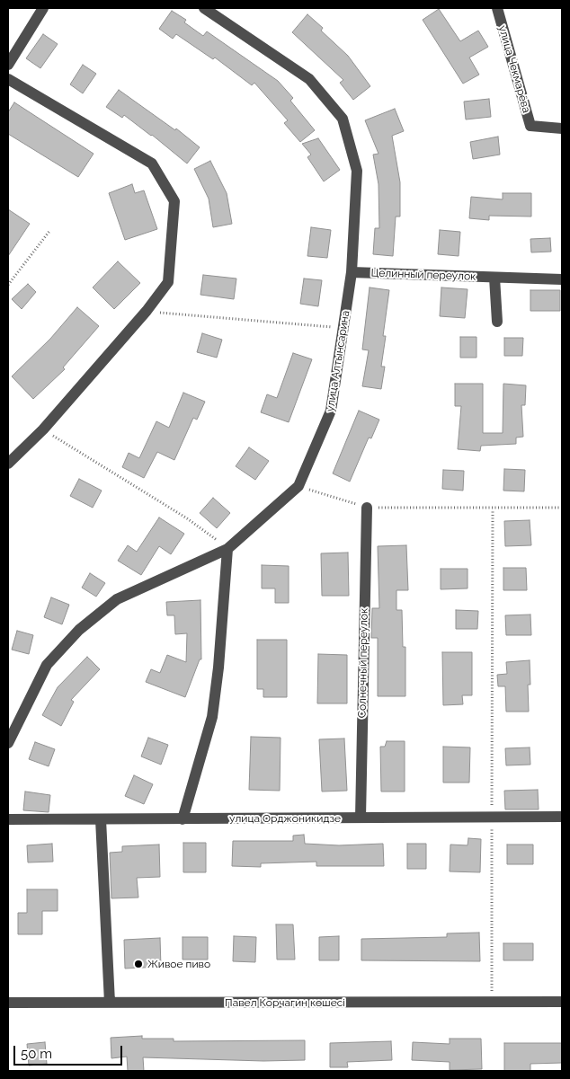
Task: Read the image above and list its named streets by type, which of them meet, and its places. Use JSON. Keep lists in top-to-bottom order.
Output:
{
  "streets": {
    "street": [
      "улица Чекмарёва",
      "Целинный переулок",
      "улица Алтынсарина",
      "Солнечный переулок",
      "улица Орджоникидзе",
      "Павел Корчагин көшесі"
    ]
  },
  "crossings": [
    ["Целинный переулок", "улица Алтынсарина"],
    ["Солнечный переулок", "улица Орджоникидзе"]
  ],
  "places": ["Живое пиво"],
  "scale_bar": "50 m"
}
